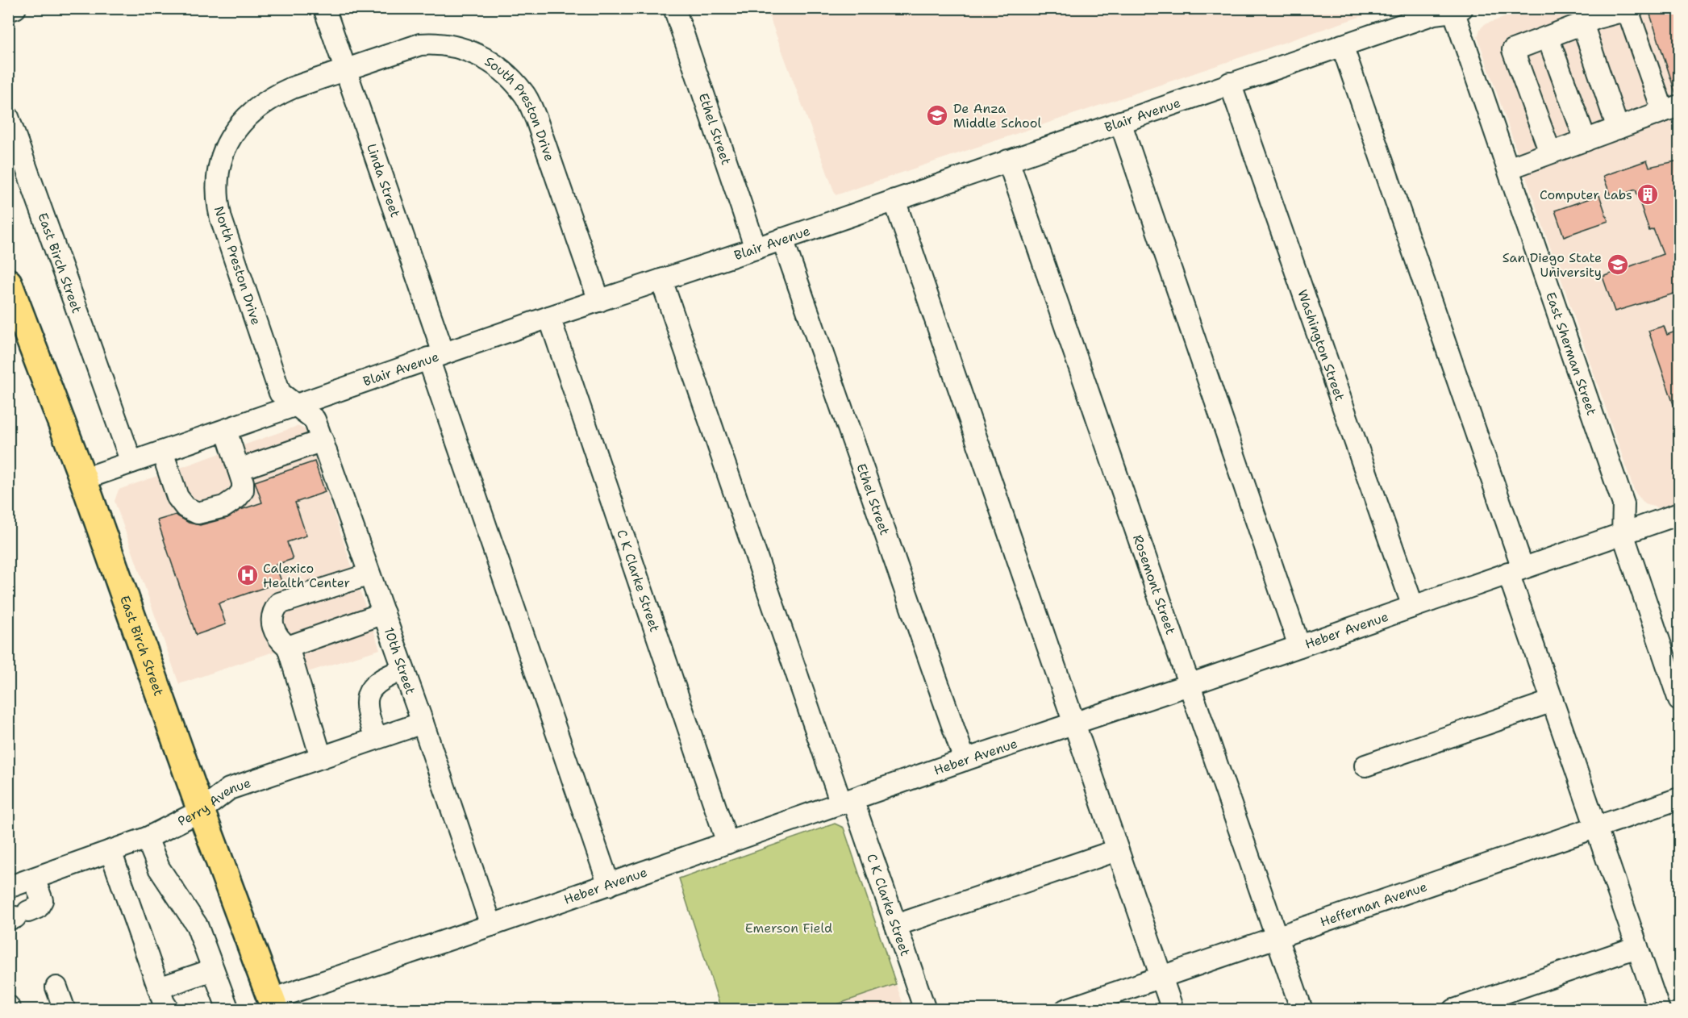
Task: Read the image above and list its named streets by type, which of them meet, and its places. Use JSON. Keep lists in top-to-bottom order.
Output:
{
  "streets": {
    "main road": ["East Birch Street"],
    "street": [
      "South Preston Drive",
      "Blair Avenue",
      "Ethel Street",
      "Linda Street",
      "North Preston Drive",
      "Washington Street",
      "East Sherman Street",
      "C K Clarke Street",
      "Rosemont Street",
      "Heber Avenue",
      "10th Street",
      "Perry Avenue",
      "Heffernan Avenue"
    ]
  },
  "crossings": [
    ["South Preston Drive", "Blair Avenue"],
    ["South Preston Drive", "Linda Street"],
    ["South Preston Drive", "North Preston Drive"],
    ["Blair Avenue", "Ethel Street"],
    ["Blair Avenue", "Linda Street"],
    ["Blair Avenue", "East Birch Street"],
    ["Blair Avenue", "North Preston Drive"],
    ["Blair Avenue", "Washington Street"],
    ["Blair Avenue", "East Sherman Street"],
    ["Blair Avenue", "C K Clarke Street"],
    ["Blair Avenue", "Rosemont Street"],
    ["Blair Avenue", "10th Street"],
    ["Ethel Street", "Heber Avenue"],
    ["Linda Street", "North Preston Drive"],
    ["Linda Street", "Heber Avenue"],
    ["East Birch Street", "Heber Avenue"],
    ["East Birch Street", "Perry Avenue"],
    ["North Preston Drive", "10th Street"],
    ["Washington Street", "Heber Avenue"],
    ["East Sherman Street", "Heber Avenue"],
    ["C K Clarke Street", "Heber Avenue"],
    ["Rosemont Street", "Heber Avenue"],
    ["Rosemont Street", "Heffernan Avenue"],
    ["Heber Avenue", "10th Street"],
    ["10th Street", "Perry Avenue"]
  ],
  "parks": ["Emerson Field"],
  "places": {
    "school or university": ["De Anza Middle School", "San Diego State University"],
    "building": ["Computer Labs"],
    "hospital": ["Calexico Health Center"]
  }
}
